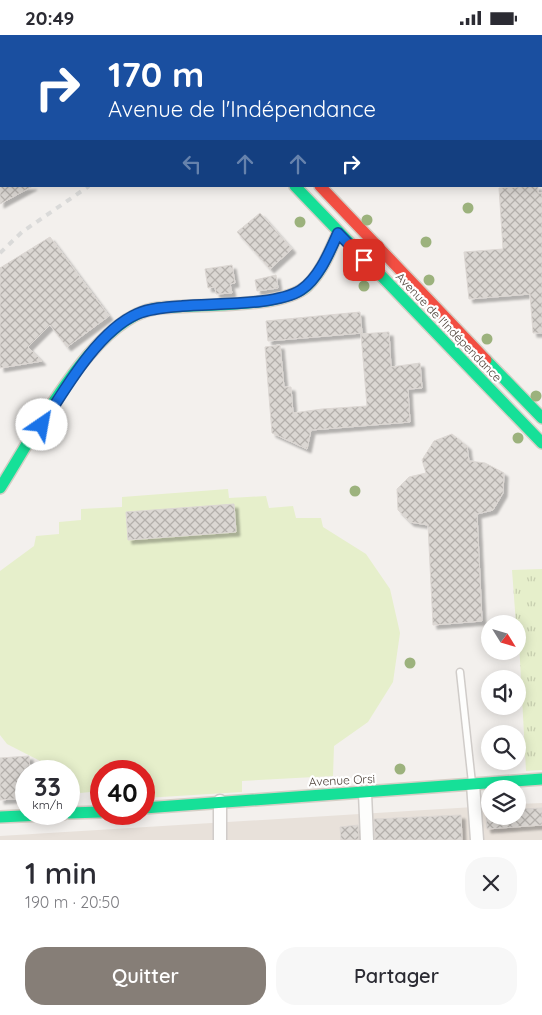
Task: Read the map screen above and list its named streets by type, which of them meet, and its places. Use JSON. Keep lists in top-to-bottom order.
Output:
{
  "streets": {
    "main road": ["Avenue de l'Indépendance", "Avenue Orsi"]
  },
  "north": "bottom right",
  "page": {
    "status": "20:49",
    "turn": ["170 m", "Avenue de l'Indépendance"],
    "speed": "33 km/h",
    "limit": "40",
    "heading": ["1 min", "190 m · 20:50"],
    "buttons": ["Quitter", "Partager"]
  }
}
